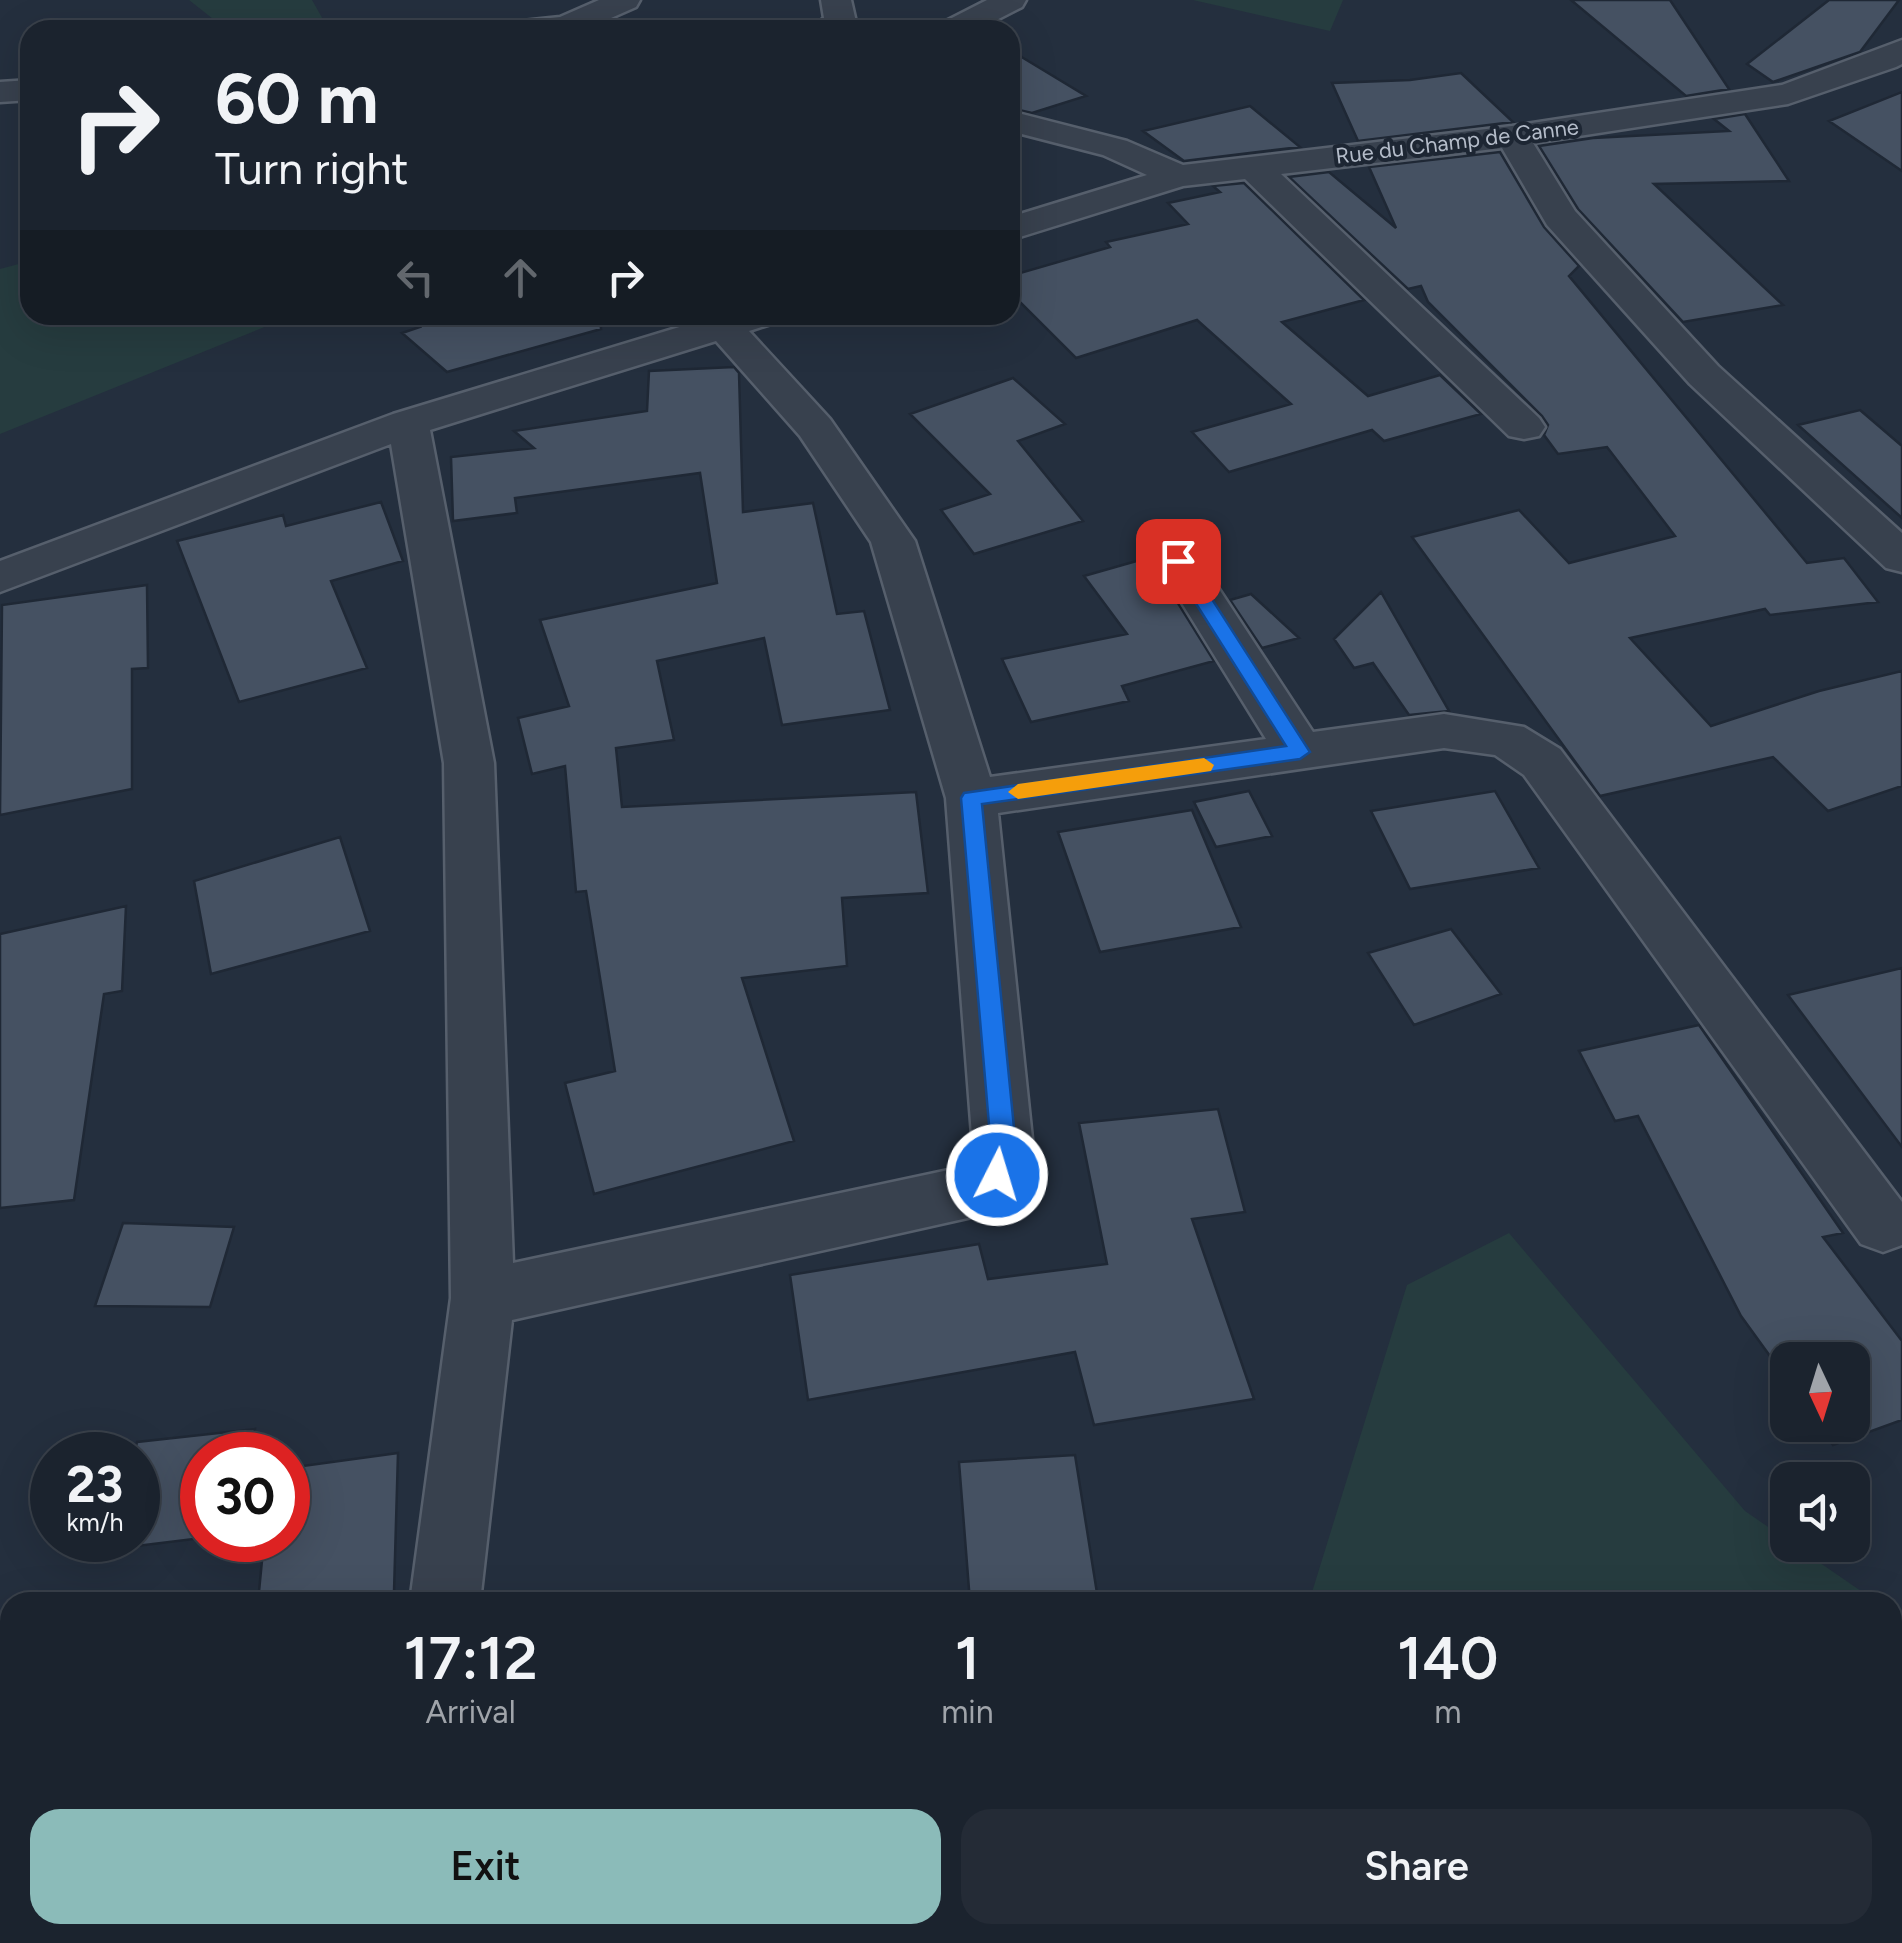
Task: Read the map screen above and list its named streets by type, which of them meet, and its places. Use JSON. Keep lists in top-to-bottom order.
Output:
{
  "streets": {
    "street": ["Rue du Champ de Canne"]
  },
  "north": "bottom",
  "page": {
    "turn": ["60 m", "Turn right"],
    "speed": "23 km/h",
    "limit": "30",
    "eta": [
      "17:12",
      "Arrival",
      "1",
      "min",
      "140",
      "m"
    ],
    "buttons": ["Exit", "Share"]
  }
}
